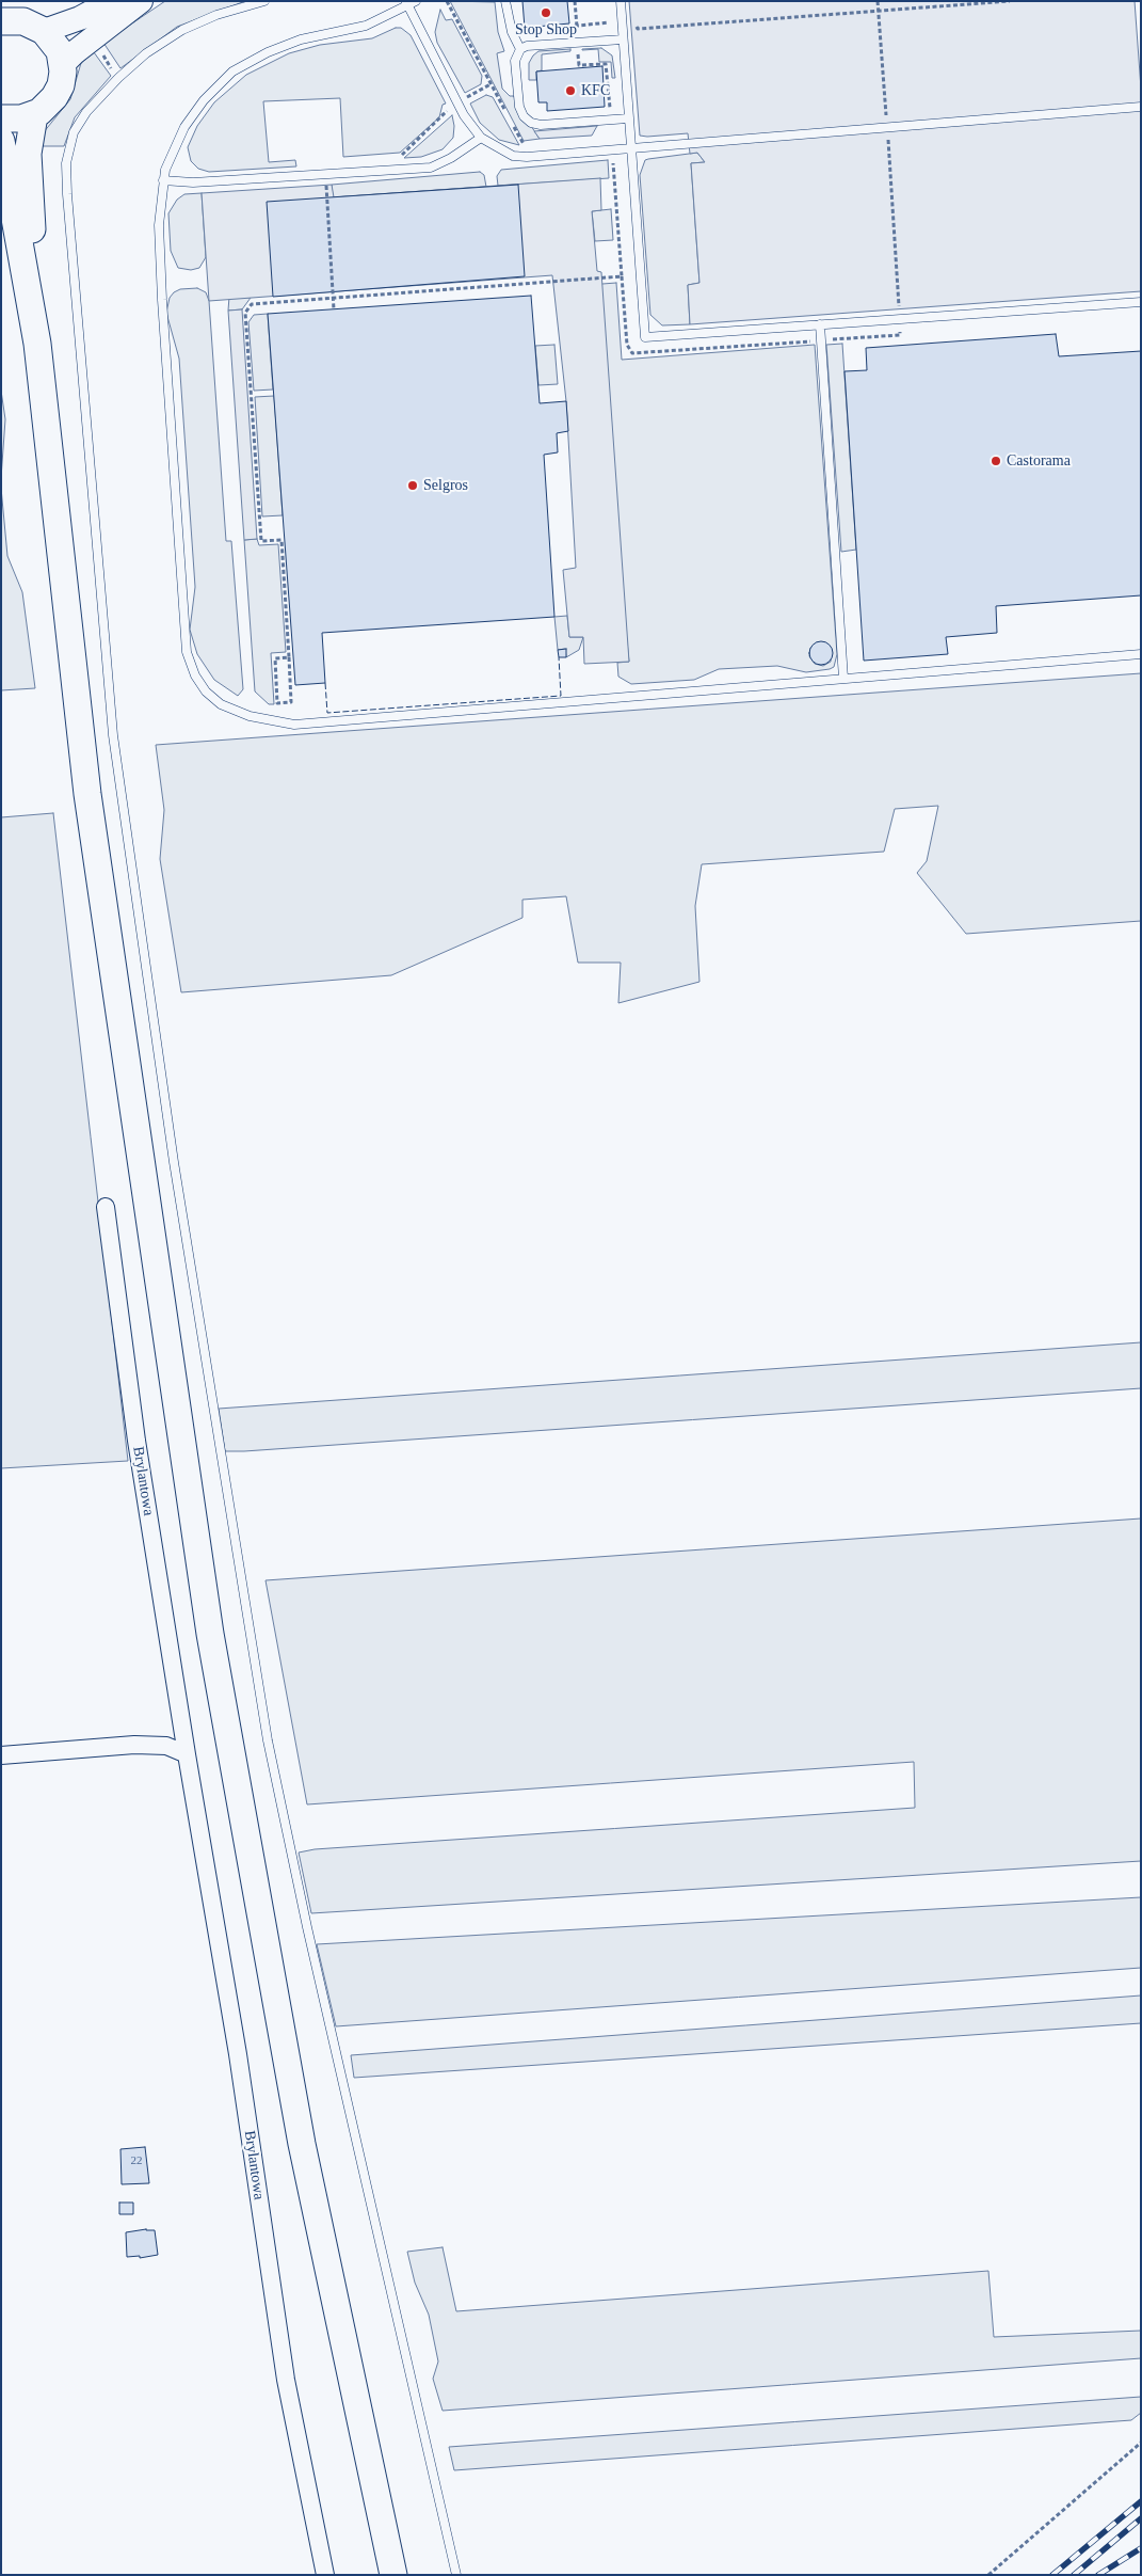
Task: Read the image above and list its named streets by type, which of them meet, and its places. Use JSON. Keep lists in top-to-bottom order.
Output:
{
  "streets": {
    "street": ["Brylantowa"]
  },
  "places": [
    "Stop Shop",
    "KFC",
    "Castorama",
    "Selgros"
  ],
  "house_numbers": ["22"]
}
